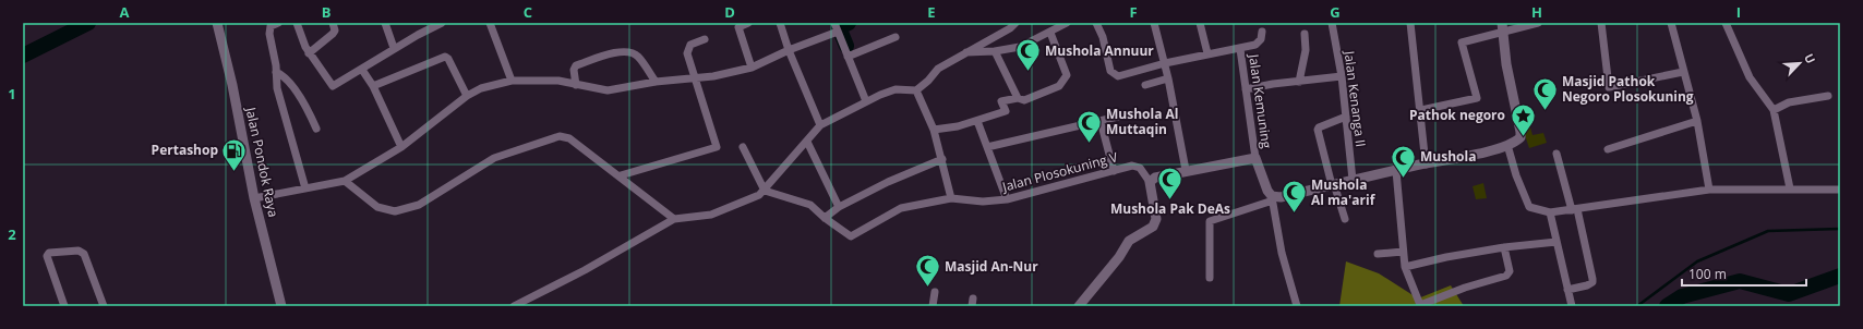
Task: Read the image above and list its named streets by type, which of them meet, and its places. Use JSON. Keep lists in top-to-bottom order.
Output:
{
  "streets": {
    "street": [
      "Jalan Kenanga II",
      "Jalan Kemuning",
      "Jalan Pondok Raya",
      "Jalan Plosokuning V"
    ]
  },
  "places": {
    "mosque": [
      "Mushola Annuur",
      "Masjid Pathok Negoro Plosokuning",
      "Mushola Al Muttaqin",
      "Mushola",
      "Mushola Pak DeAs",
      "Mushola Al ma'arif",
      "Masjid An-Nur"
    ],
    "place": ["Pathok negoro"],
    "fuel station": ["Pertashop"]
  },
  "scale_bar": "100 m",
  "north": "top right",
  "grid": {
    "columns": [
      "A",
      "B",
      "C",
      "D",
      "E",
      "F",
      "G",
      "H",
      "I"
    ],
    "rows": ["1", "2"]
  }
}
